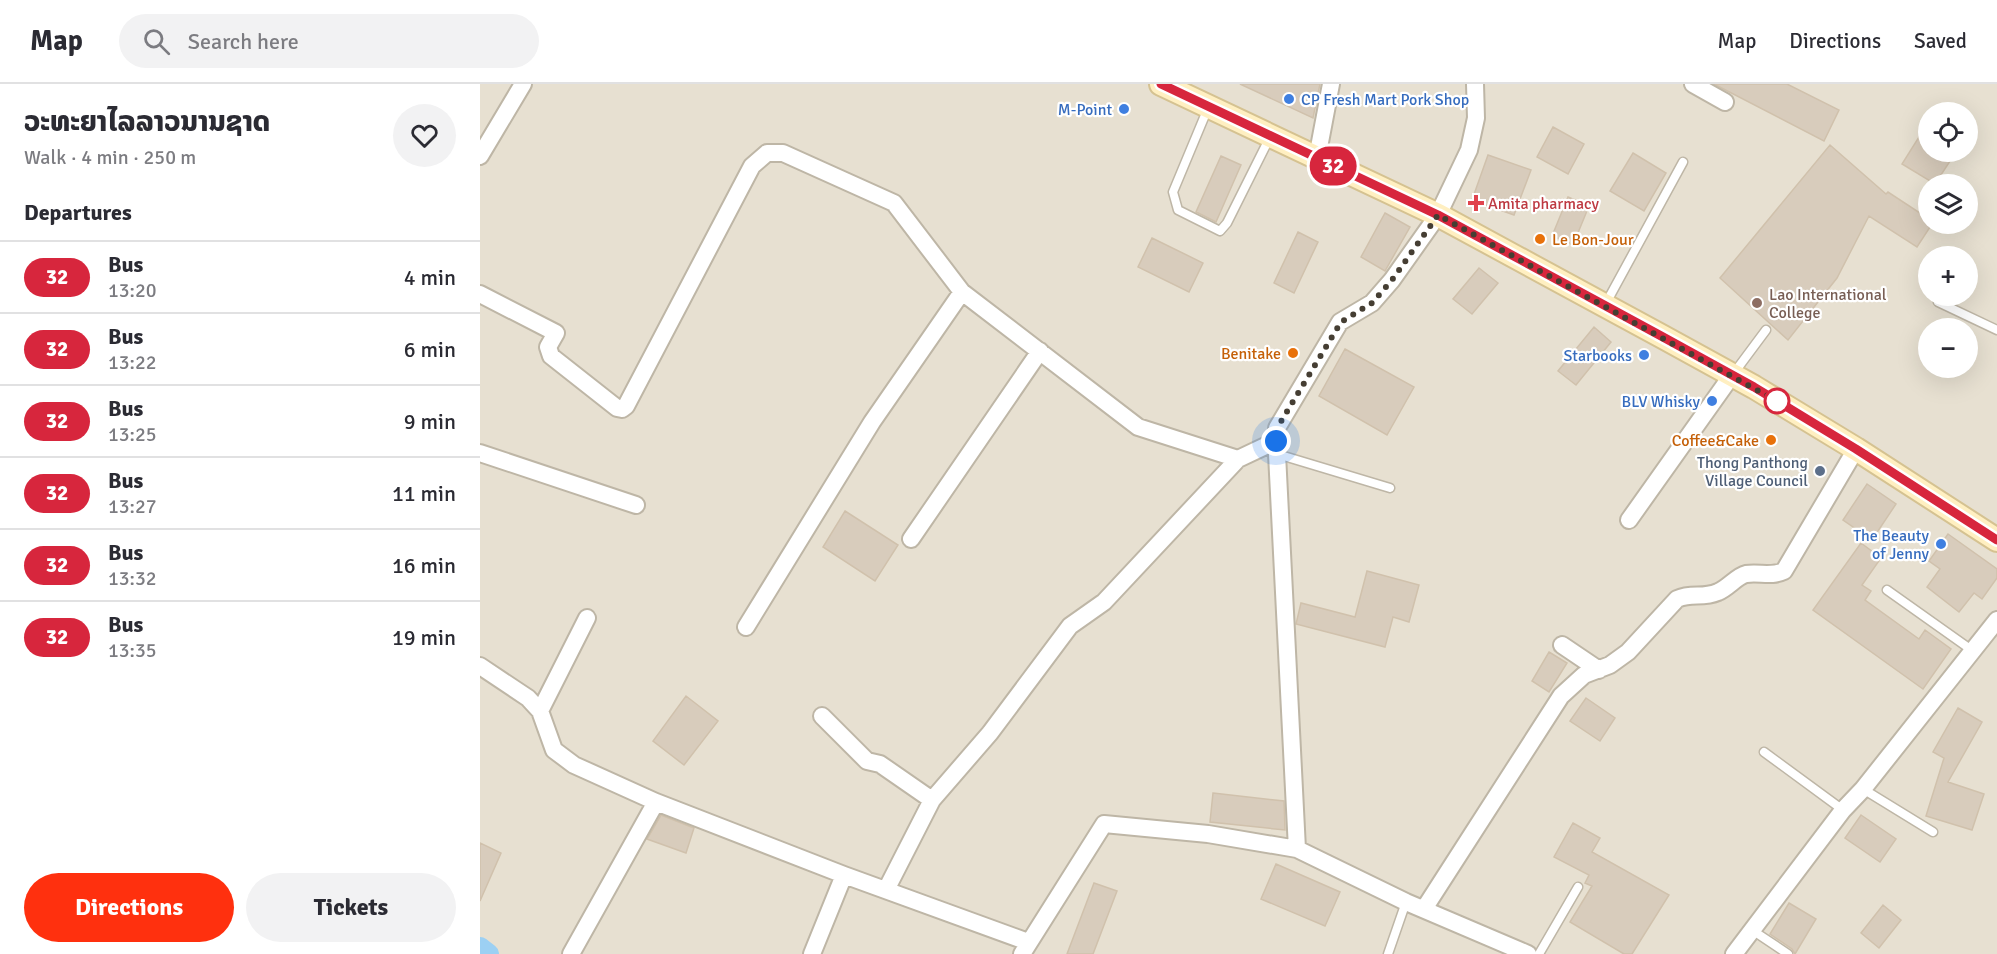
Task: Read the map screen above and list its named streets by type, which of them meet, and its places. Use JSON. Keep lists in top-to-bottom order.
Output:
{
  "places": {
    "other": [
      "CP Fresh Mart Pork Shop",
      "M-Point",
      "Le Bon-Jour",
      "Lao International College",
      "Benitake",
      "Starbooks",
      "BLV Whisky",
      "Coffee&Cake",
      "Thong Panthong Village Council",
      "The Beauty of Jenny"
    ],
    "health": ["Amita pharmacy"]
  },
  "lines": ["bus line 32"],
  "page": {
    "header": "Map",
    "search": "Search here",
    "nav": ["Map", "Directions", "Saved"],
    "heading": [
      ["ວະທະຍາໄລລາວນານຊາດ", "Walk · 4 min · 250 m"],
      "Departures"
    ],
    "on_map": "32",
    "map_buttons": ["+", "−"],
    "list": [
      {
        "mark": "32",
        "name": "Bus",
        "note": "13:20",
        "value": "4 min"
      },
      {
        "mark": "32",
        "name": "Bus",
        "note": "13:22",
        "value": "6 min"
      },
      {
        "mark": "32",
        "name": "Bus",
        "note": "13:25",
        "value": "9 min"
      },
      {
        "mark": "32",
        "name": "Bus",
        "note": "13:27",
        "value": "11 min"
      },
      {
        "mark": "32",
        "name": "Bus",
        "note": "13:32",
        "value": "16 min"
      },
      {
        "mark": "32",
        "name": "Bus",
        "note": "13:35",
        "value": "19 min"
      }
    ],
    "buttons": ["Directions", "Tickets"]
  }
}
